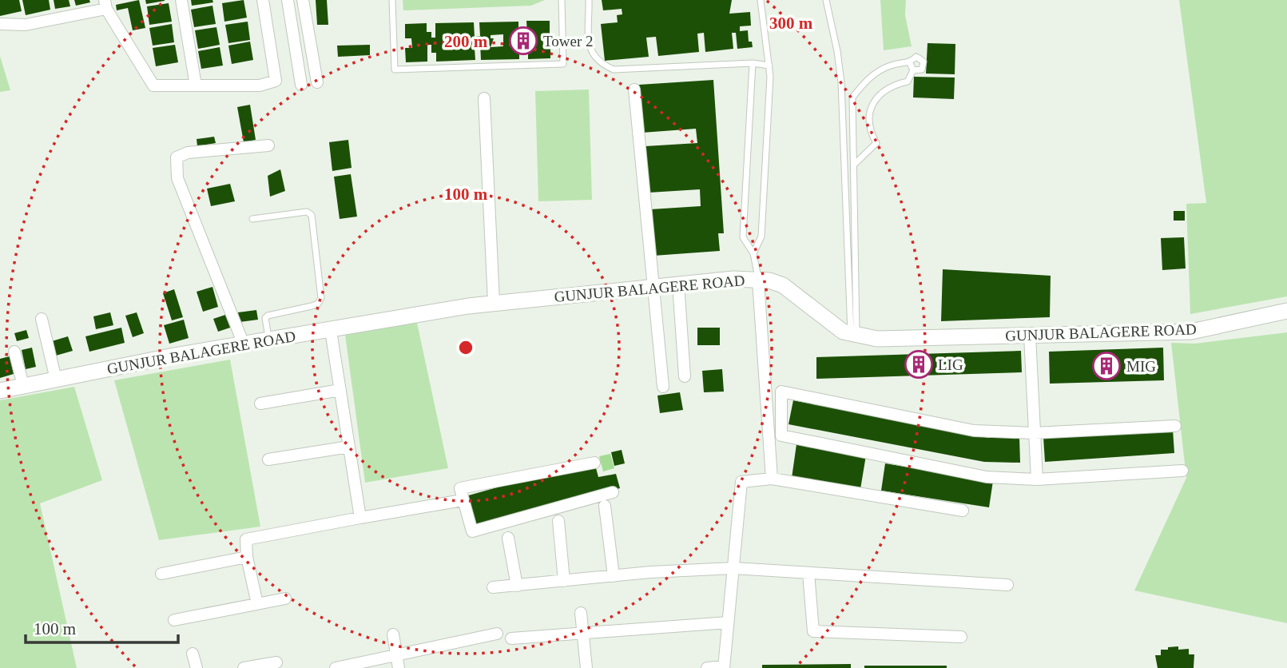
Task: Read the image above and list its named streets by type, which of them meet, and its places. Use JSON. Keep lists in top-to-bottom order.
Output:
{
  "streets": {
    "street": ["GUNJUR BALAGERE ROAD"]
  },
  "places": {
    "building": ["Tower 2", "LIG", "MIG"]
  },
  "scale_bar": "100 m",
  "rings": ["300 m", "200 m", "100 m"]
}
